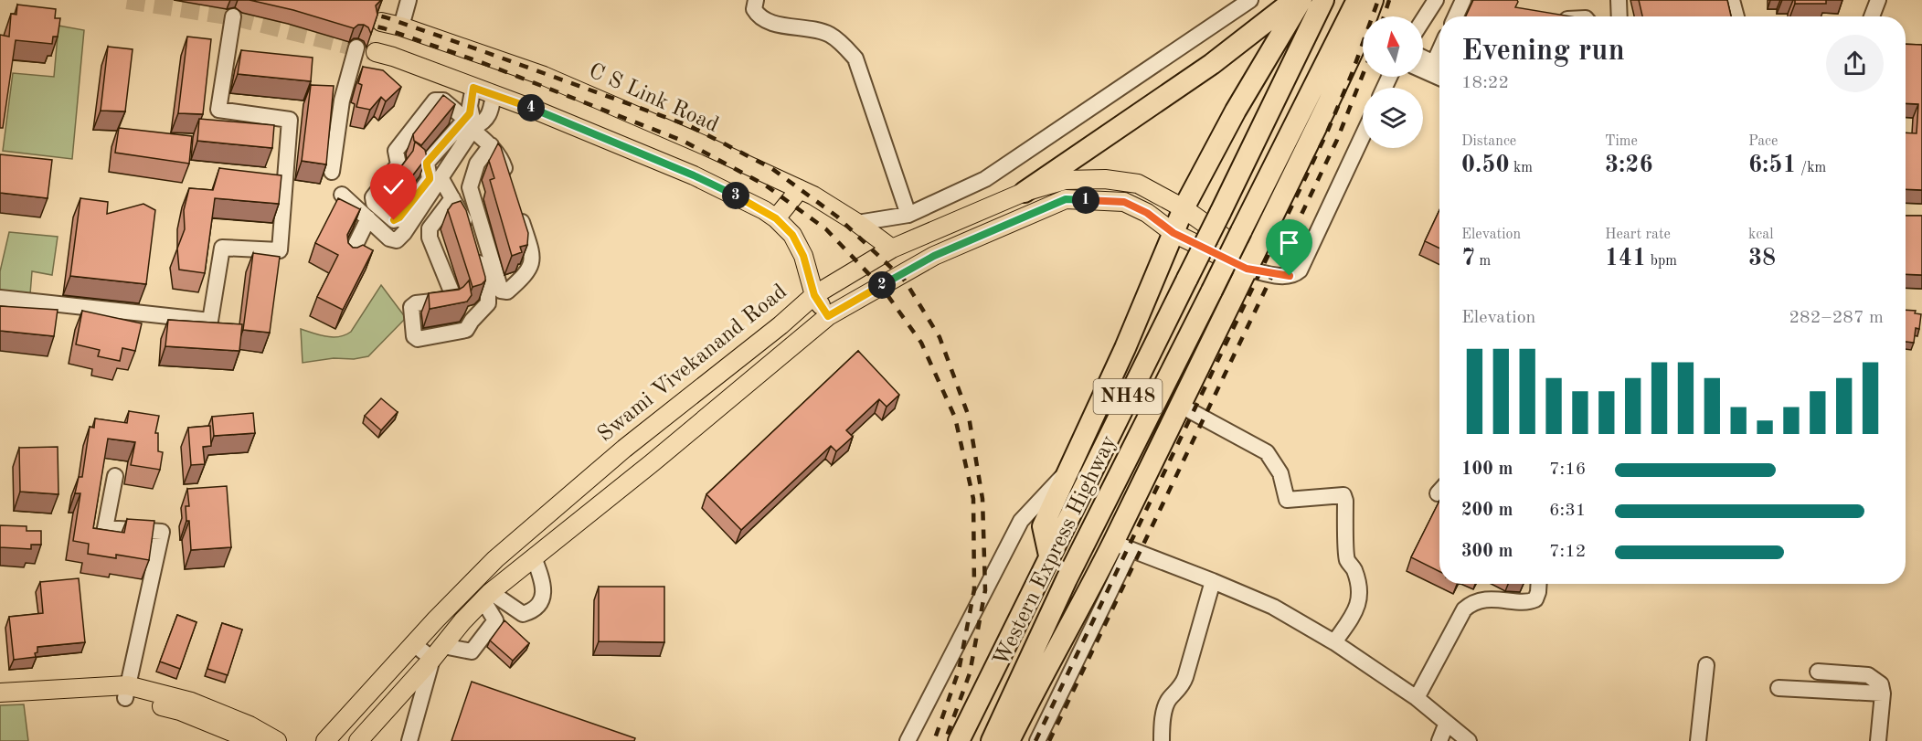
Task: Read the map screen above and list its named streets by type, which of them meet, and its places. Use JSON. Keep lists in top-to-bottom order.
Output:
{
  "streets": {
    "highway": ["NH48", "Western Express Highway"],
    "main road": ["C S Link Road", "Swami Vivekanand Road"]
  },
  "crossings": [
    ["C S Link Road", "Swami Vivekanand Road"]
  ],
  "north": "top",
  "page": {
    "heading": ["Evening run", "18:22"],
    "pins": [
      "4",
      "3",
      "1",
      "2"
    ],
    "stats": [
      ["Distance", "0.50 km"],
      ["Time", "3:26"],
      ["Pace", "6:51 /km"],
      ["Elevation", "7 m"],
      ["Heart rate", "141 bpm"],
      ["kcal", "38"]
    ],
    "chart": ["Elevation", "282–287 m"],
    "list": [
      {
        "name": "100 m",
        "note": "7:16"
      },
      {
        "name": "200 m",
        "note": "6:31"
      },
      {
        "name": "300 m",
        "note": "7:12"
      }
    ]
  }
}
